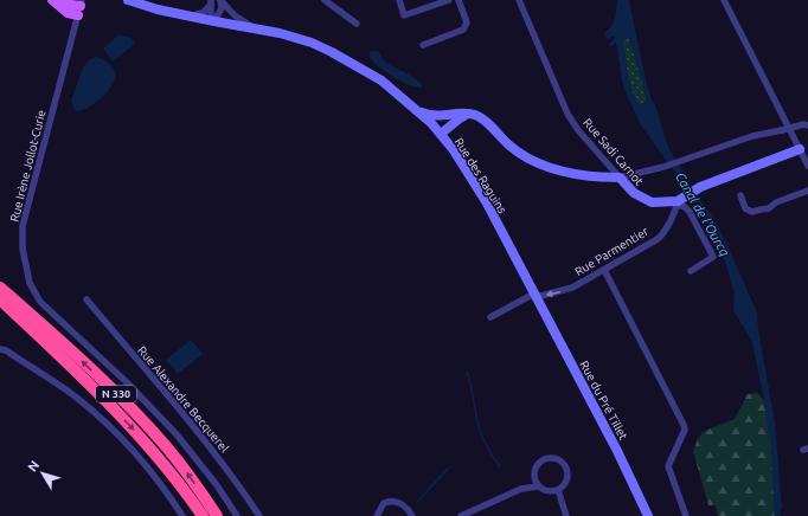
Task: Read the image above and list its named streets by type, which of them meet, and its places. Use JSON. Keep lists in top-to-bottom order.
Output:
{
  "streets": {
    "highway": ["N 330"],
    "street": [
      "Rue Sadi Carnot",
      "Rue Irène Jollot-Curie",
      "Rue des Raguins",
      "Rue Parmentier",
      "Rue Alexandre Becquerel",
      "Rue du Pré Tillet"
    ]
  },
  "crossings": [
    ["Rue Sadi Carnot", "Rue Parmentier"],
    ["Rue des Raguins", "Rue Parmentier"],
    ["Rue des Raguins", "Rue du Pré Tillet"],
    ["Rue Parmentier", "Rue du Pré Tillet"]
  ],
  "water": ["Canal de l'Ourcq"],
  "north": "top left"
}
